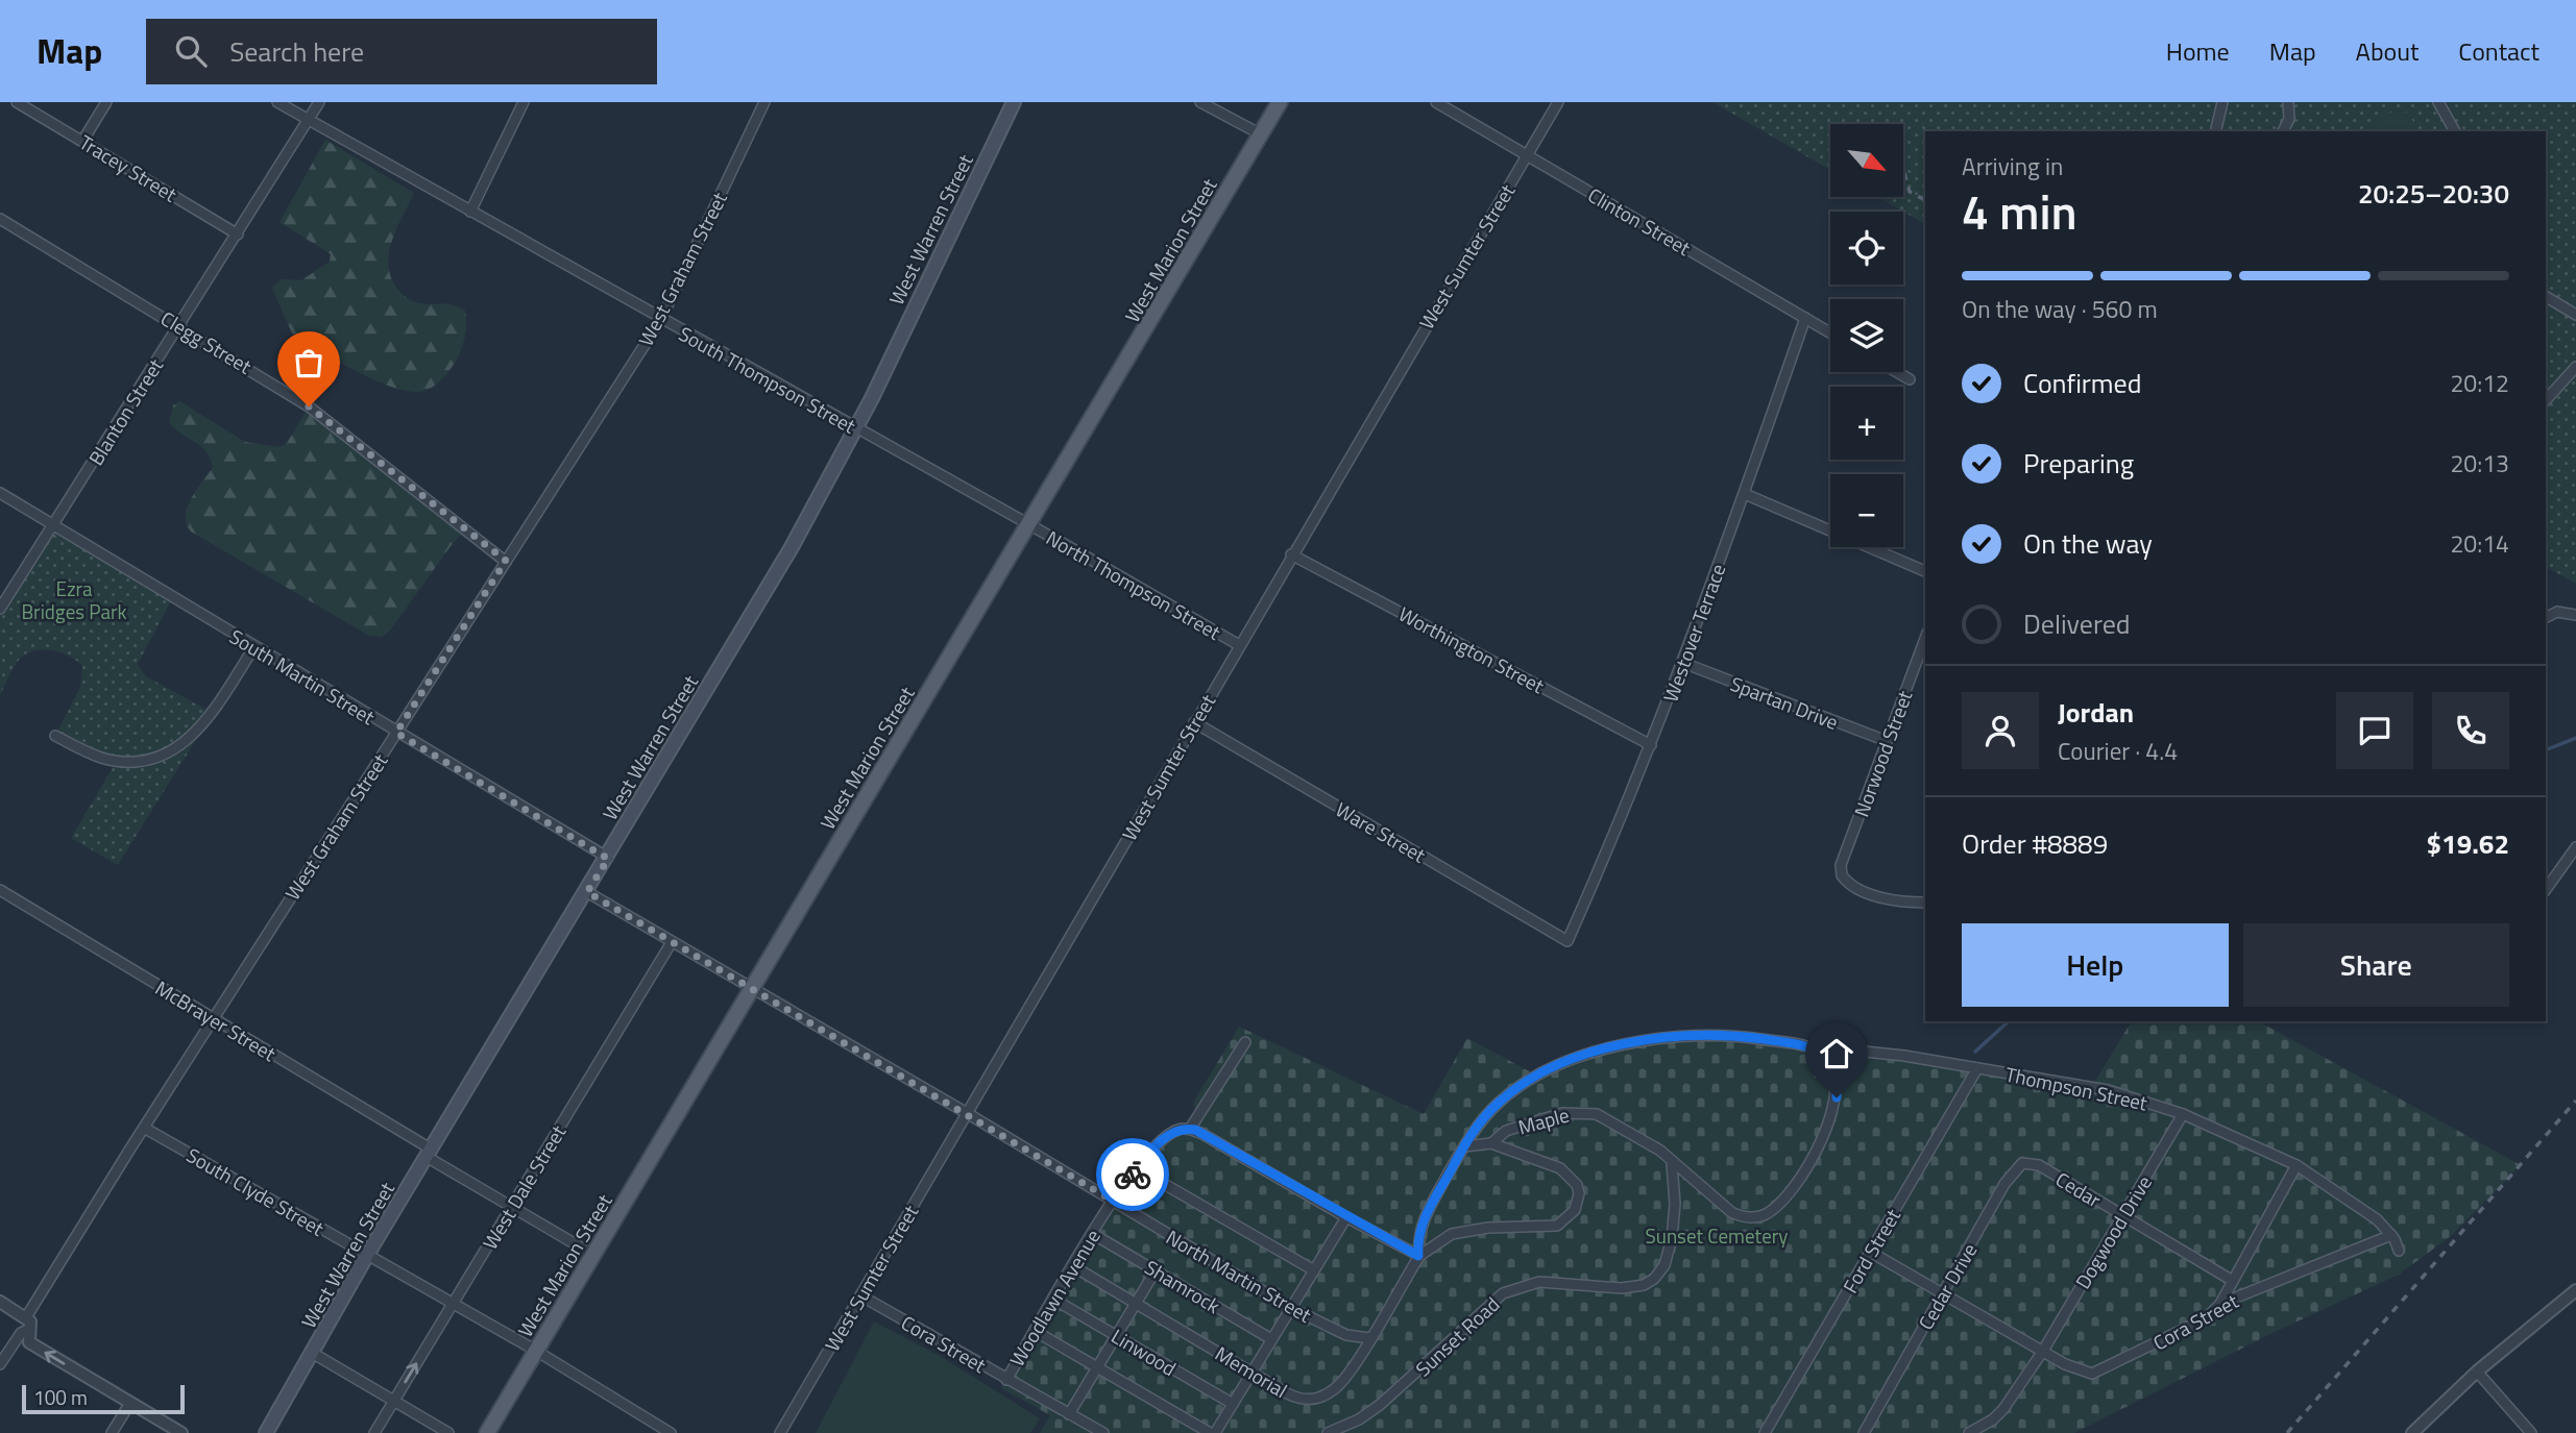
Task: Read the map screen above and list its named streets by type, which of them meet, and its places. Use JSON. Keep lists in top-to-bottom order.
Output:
{
  "streets": {
    "main road": ["West Warren Street", "West Marion Street"],
    "street": [
      "Tracey Street",
      "Clinton Street",
      "West Sumter Street",
      "West Graham Street",
      "Clegg Street",
      "South Thompson Street",
      "Blanton Street",
      "North Thompson Street",
      "Westover Terrace",
      "Worthington Street",
      "South Martin Street",
      "Spartan Drive",
      "Norwood Street",
      "Ware Street",
      "McBrayer Street",
      "Thompson Street",
      "Maple",
      "West Dale Street",
      "Cedar",
      "South Clyde Street",
      "Dogwood Drive",
      "Ford Street",
      "North Martin Street",
      "Shamrock",
      "Cedar Drive",
      "Woodlawn Avenue",
      "Cora Street",
      "Sunset Road",
      "Linwood",
      "Memorial"
    ]
  },
  "crossings": [
    ["Tracey Street", "Blanton Street"],
    ["Clinton Street", "West Sumter Street"],
    ["Clinton Street", "Westover Terrace"],
    ["West Warren Street", "South Thompson Street"],
    ["West Warren Street", "South Martin Street"],
    ["West Warren Street", "McBrayer Street"],
    ["West Warren Street", "South Clyde Street"],
    ["West Marion Street", "South Thompson Street"],
    ["West Marion Street", "North Thompson Street"],
    ["West Marion Street", "McBrayer Street"],
    ["West Marion Street", "South Clyde Street"],
    ["West Marion Street", "North Martin Street"],
    ["West Sumter Street", "North Thompson Street"],
    ["West Sumter Street", "Worthington Street"],
    ["West Sumter Street", "Ware Street"],
    ["West Sumter Street", "North Martin Street"],
    ["West Sumter Street", "Cora Street"],
    ["West Graham Street", "Clegg Street"],
    ["West Graham Street", "South Thompson Street"],
    ["West Graham Street", "South Martin Street"],
    ["West Graham Street", "McBrayer Street"],
    ["West Graham Street", "South Clyde Street"],
    ["Clegg Street", "Blanton Street"],
    ["South Thompson Street", "Blanton Street"],
    ["South Thompson Street", "North Thompson Street"],
    ["Blanton Street", "South Martin Street"],
    ["Westover Terrace", "Worthington Street"],
    ["Westover Terrace", "Spartan Drive"],
    ["Westover Terrace", "Ware Street"],
    ["Spartan Drive", "Norwood Street"],
    ["McBrayer Street", "West Dale Street"],
    ["Thompson Street", "Maple"],
    ["Thompson Street", "Dogwood Drive"],
    ["Thompson Street", "Ford Street"],
    ["Thompson Street", "Cora Street"],
    ["Thompson Street", "Sunset Road"],
    ["Thompson Street", "Memorial"],
    ["Maple", "Sunset Road"],
    ["West Dale Street", "South Clyde Street"],
    ["Cedar", "Dogwood Drive"],
    ["Cedar", "Cedar Drive"],
    ["Dogwood Drive", "Cora Street"],
    ["Ford Street", "Cora Street"],
    ["North Martin Street", "Woodlawn Avenue"],
    ["North Martin Street", "Memorial"],
    ["Shamrock", "Woodlawn Avenue"],
    ["Cedar Drive", "Cora Street"],
    ["Woodlawn Avenue", "Cora Street"],
    ["Woodlawn Avenue", "Linwood"],
    ["Woodlawn Avenue", "Memorial"]
  ],
  "parks": ["Ezra Bridges Park", "Sunset Cemetery"],
  "scale_bar": "100 m",
  "north": "bottom right",
  "page": {
    "header": "Map",
    "search": "Search here",
    "nav": [
      "Home",
      "Map",
      "About",
      "Contact"
    ],
    "map_buttons": ["+", "−"],
    "heading": ["4 min", "Arriving in", "20:25–20:30"],
    "panel": [
      "Jordan",
      "Courier · 4.4",
      "Order #8889",
      "$19.62"
    ],
    "bar": "On the way · 560 m",
    "list": [
      ["Confirmed", "20:12"],
      ["Preparing", "20:13"],
      ["On the way", "20:14"],
      "Delivered"
    ],
    "buttons": ["Help", "Share"],
    "scale": "100 m"
  }
}
